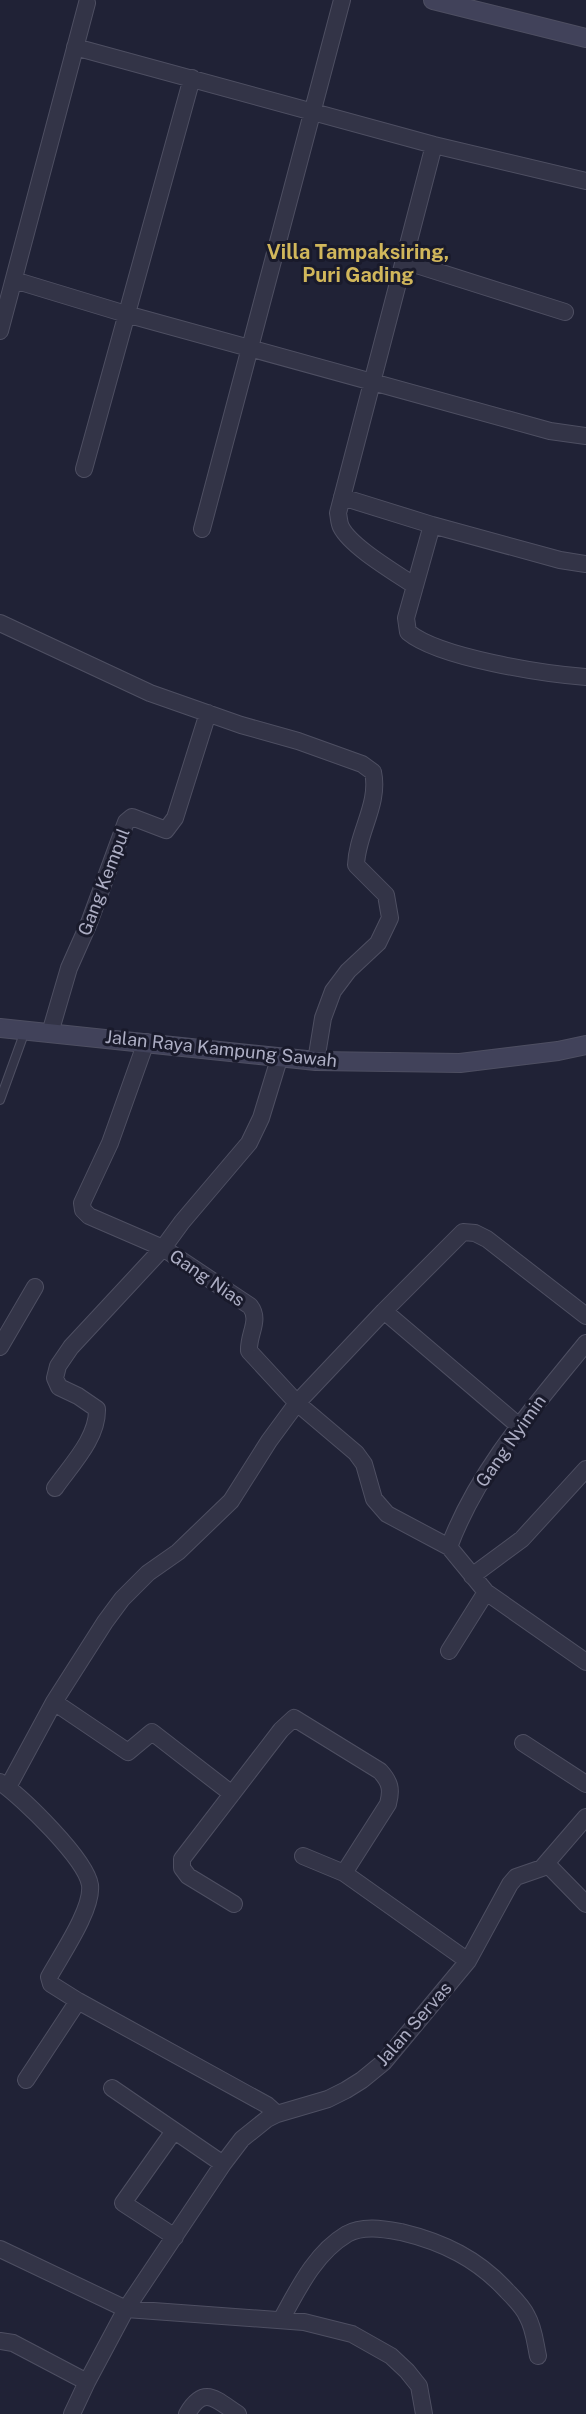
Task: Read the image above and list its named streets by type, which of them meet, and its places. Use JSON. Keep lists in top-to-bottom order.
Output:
{
  "streets": {
    "street": [
      "Gang Kempul",
      "Jalan Raya Kampung Sawah",
      "Gang Nias",
      "Gang Nyimin",
      "Jalan Servas"
    ]
  },
  "crossings": [
    ["Gang Kempul", "Jalan Raya Kampung Sawah"],
    ["Jalan Raya Kampung Sawah", "Gang Nias"],
    ["Gang Nias", "Gang Nyimin"]
  ],
  "districts": ["Villa Tampaksiring, Puri Gading"]
}
